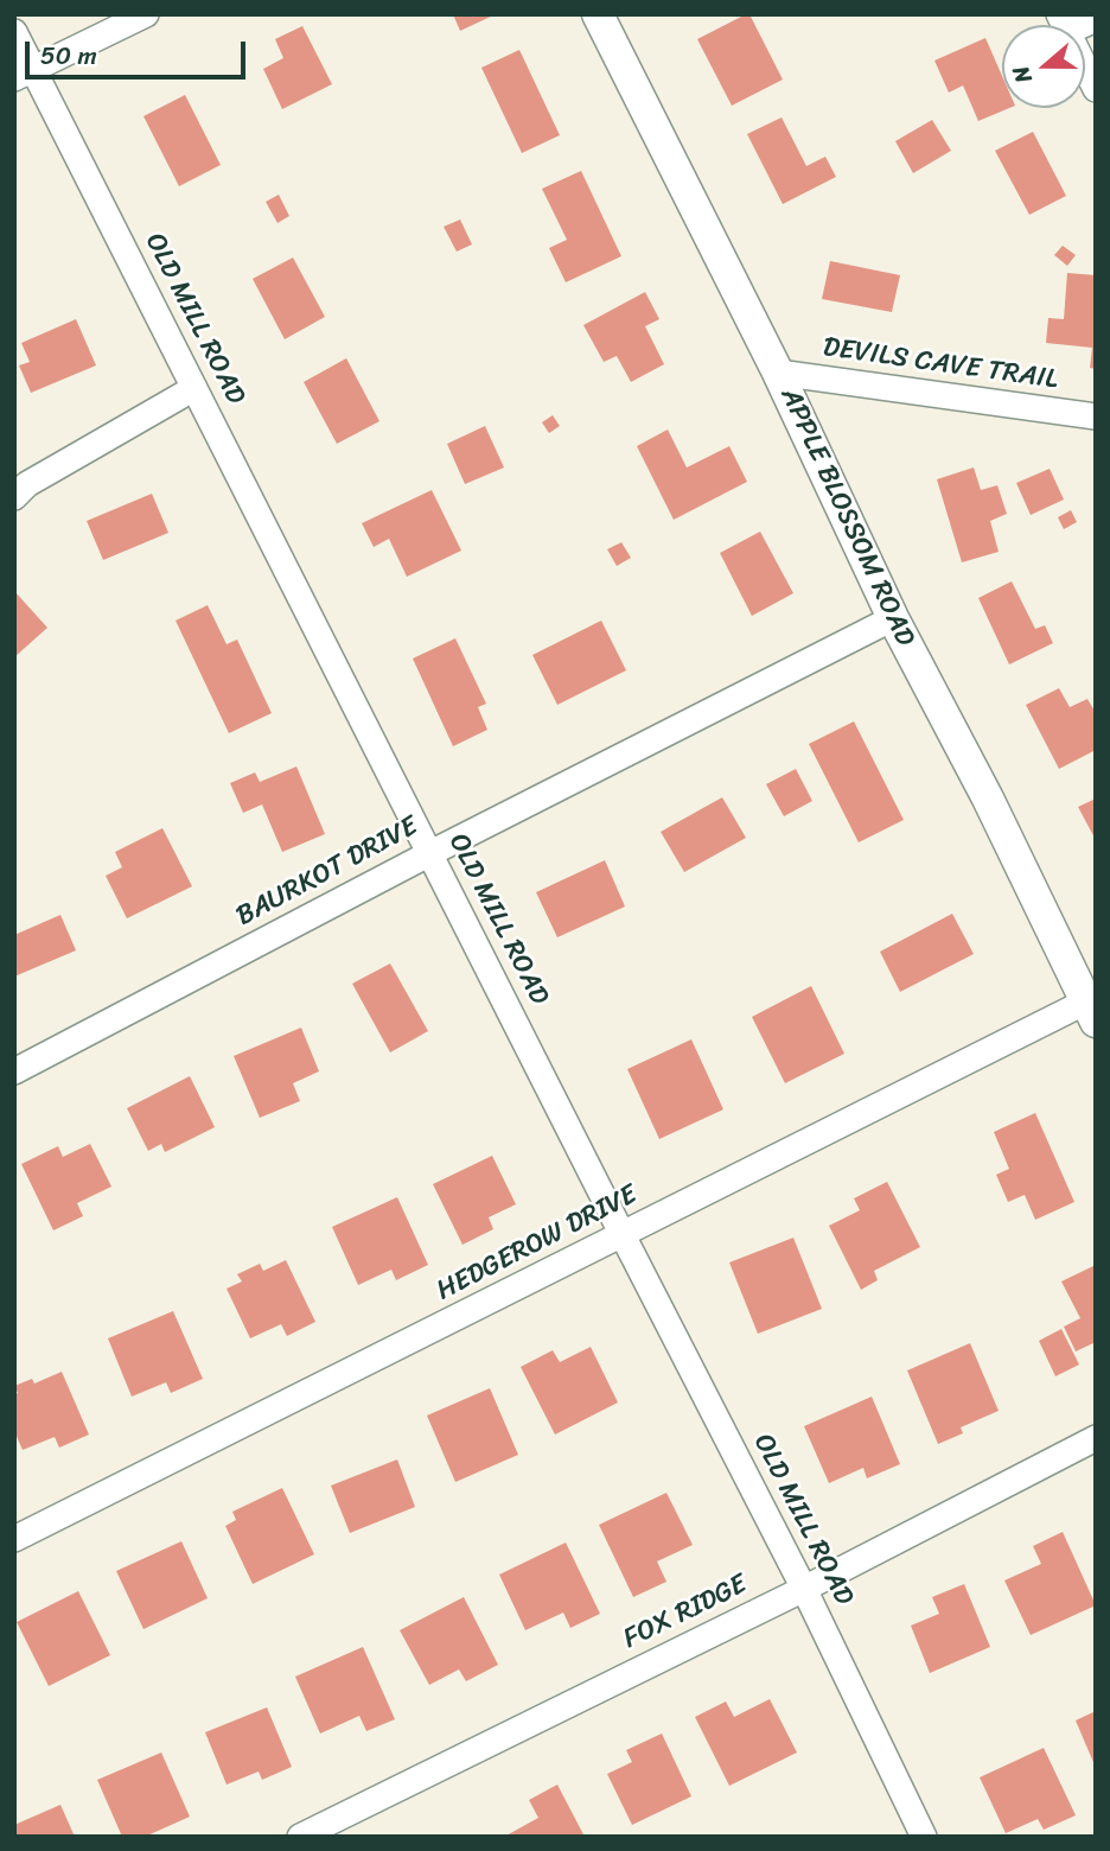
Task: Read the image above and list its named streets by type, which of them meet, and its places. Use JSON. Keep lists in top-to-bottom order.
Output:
{
  "streets": {
    "street": [
      "OLD MILL ROAD",
      "DEVILS CAVE TRAIL",
      "APPLE BLOSSOM ROAD",
      "BAURKOT DRIVE",
      "HEDGEROW DRIVE",
      "FOX RIDGE"
    ]
  },
  "crossings": [
    ["OLD MILL ROAD", "BAURKOT DRIVE"],
    ["OLD MILL ROAD", "HEDGEROW DRIVE"],
    ["OLD MILL ROAD", "FOX RIDGE"],
    ["DEVILS CAVE TRAIL", "APPLE BLOSSOM ROAD"],
    ["APPLE BLOSSOM ROAD", "BAURKOT DRIVE"],
    ["APPLE BLOSSOM ROAD", "HEDGEROW DRIVE"]
  ],
  "scale_bar": "50 m",
  "north": "left"
}
